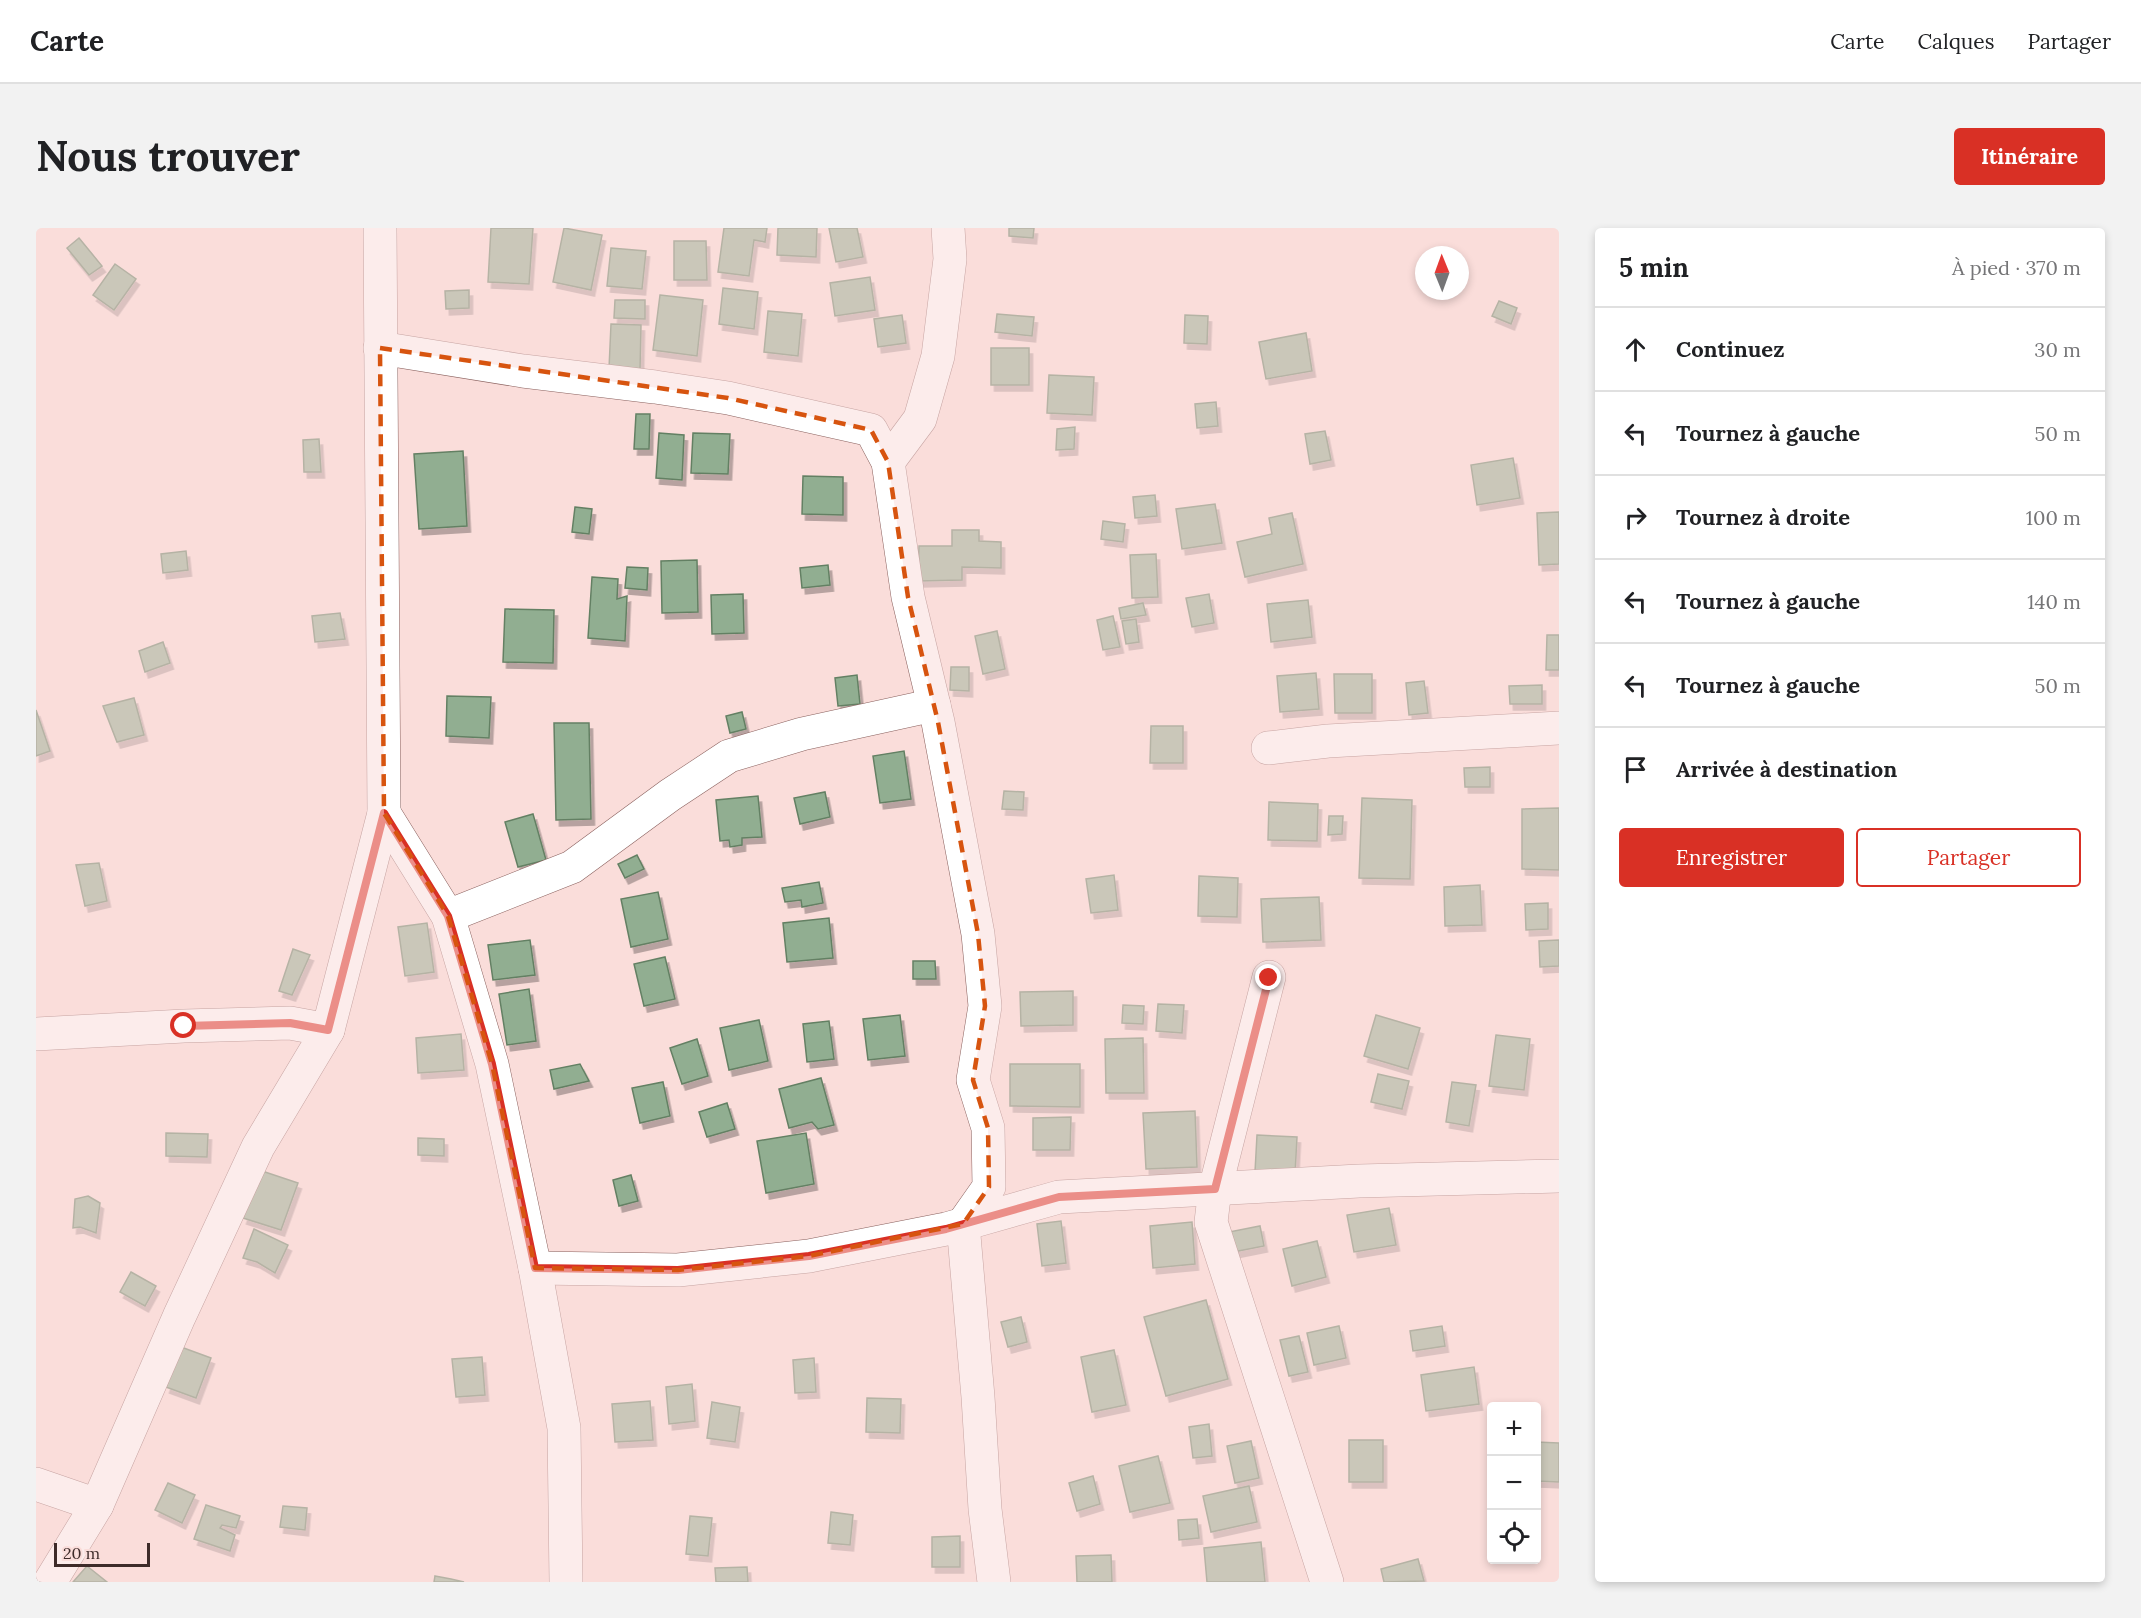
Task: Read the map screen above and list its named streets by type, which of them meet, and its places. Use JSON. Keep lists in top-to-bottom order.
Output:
{
  "scale_bar": "20 m",
  "north": "top",
  "page": {
    "header": "Carte",
    "nav": ["Carte", "Calques", "Partager"],
    "buttons": [
      "Itinéraire",
      ["Enregistrer", "Partager"]
    ],
    "title": "Nous trouver",
    "heading": ["5 min", "À pied · 370 m"],
    "list": [
      ["Continuez", "30 m"],
      ["Tournez à gauche", "50 m"],
      ["Tournez à droite", "100 m"],
      ["Tournez à gauche", "140 m"],
      ["Tournez à gauche", "50 m"],
      "Arrivée à destination"
    ],
    "map_buttons": ["+", "−"],
    "scale": "20 m"
  }
}
